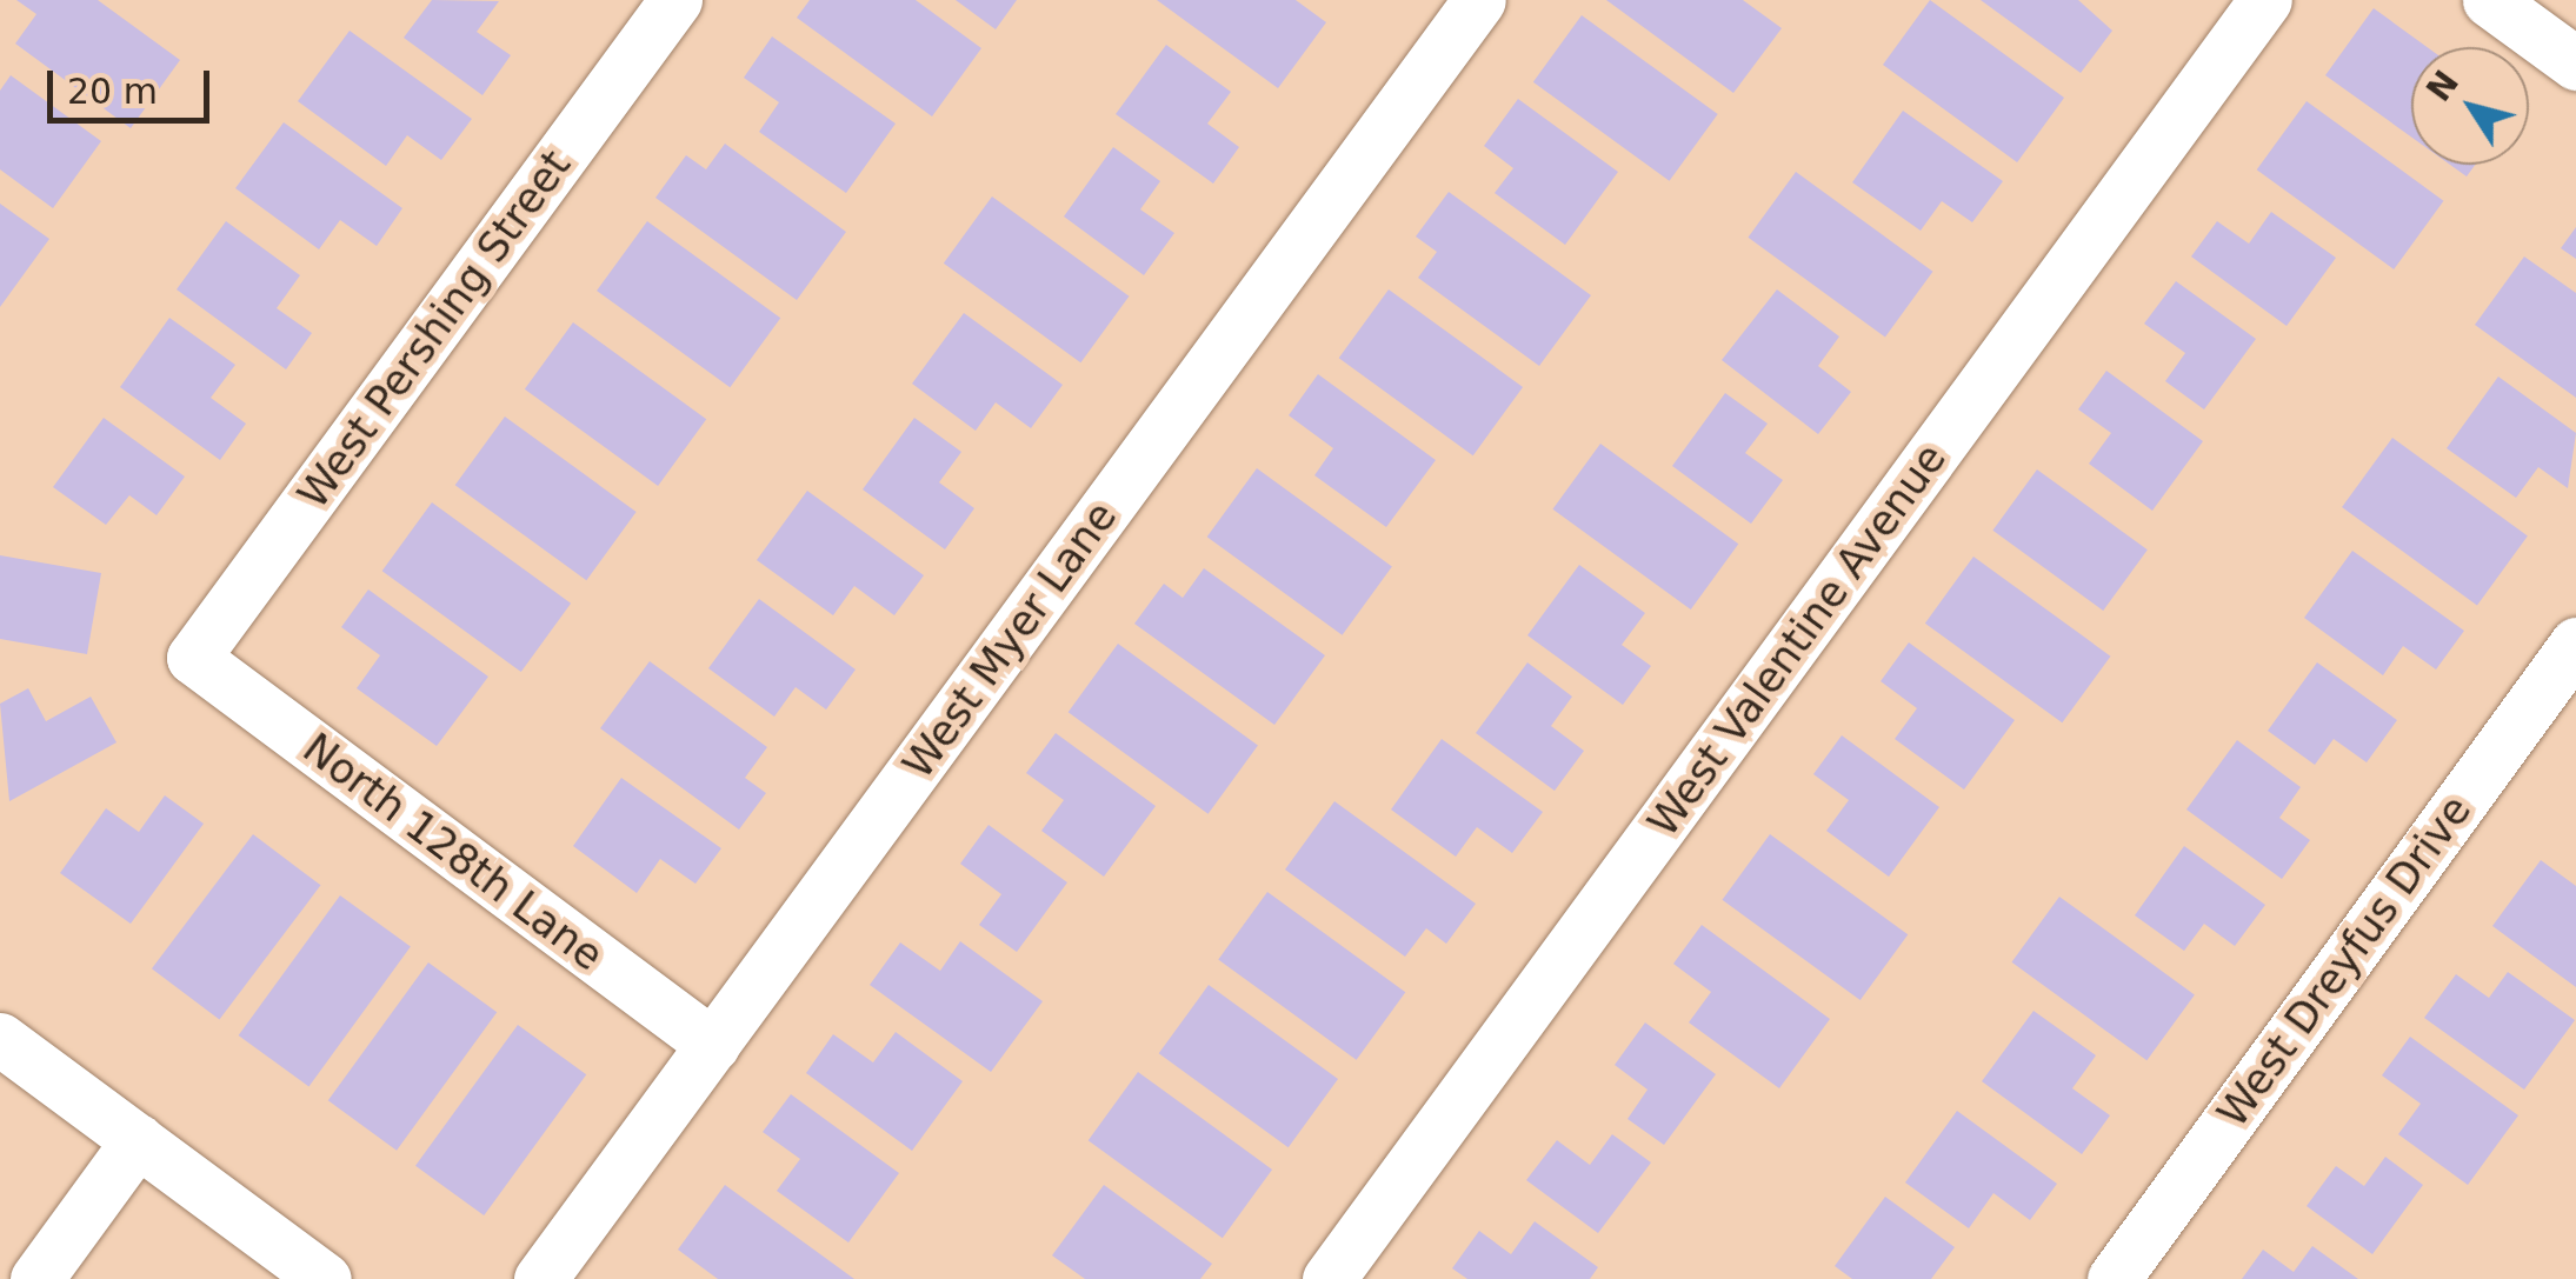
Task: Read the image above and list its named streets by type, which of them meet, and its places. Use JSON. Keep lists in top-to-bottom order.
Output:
{
  "streets": {
    "street": [
      "West Pershing Street",
      "West Myer Lane",
      "West Valentine Avenue",
      "North 128th Lane",
      "West Dreyfus Drive"
    ]
  },
  "crossings": [
    ["West Pershing Street", "North 128th Lane"],
    ["West Myer Lane", "North 128th Lane"]
  ],
  "scale_bar": "20 m",
  "north": "top left"
}
